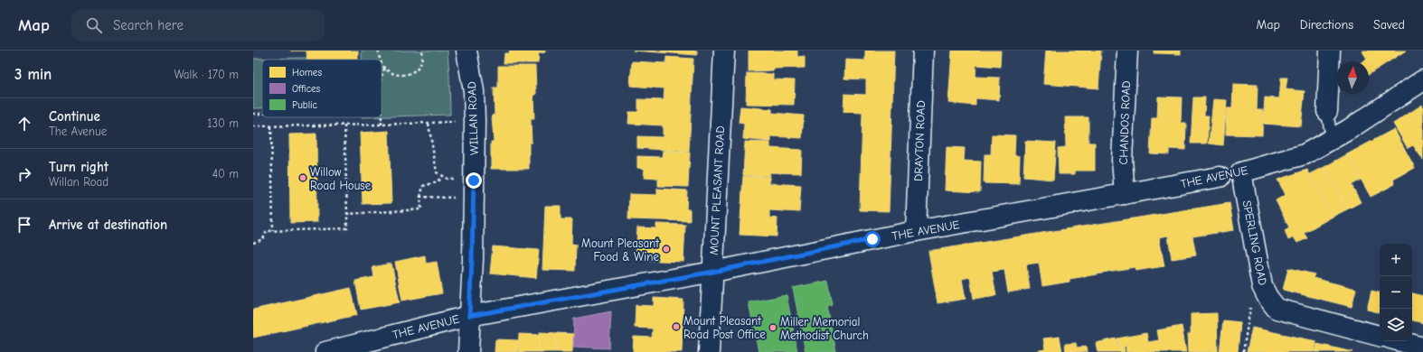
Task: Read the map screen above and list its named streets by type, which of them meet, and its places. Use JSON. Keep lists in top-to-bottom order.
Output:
{
  "streets": {
    "street": [
      "WILLAN ROAD",
      "CHANDOS ROAD",
      "DRAYTON ROAD",
      "THE AVENUE",
      "MOUNT PLEASANT ROAD",
      "SPERLING ROAD"
    ]
  },
  "crossings": [
    ["WILLAN ROAD", "THE AVENUE"],
    ["CHANDOS ROAD", "THE AVENUE"],
    ["DRAYTON ROAD", "THE AVENUE"],
    ["THE AVENUE", "MOUNT PLEASANT ROAD"],
    ["THE AVENUE", "SPERLING ROAD"]
  ],
  "places": [
    "Willow Road House",
    "Mount Pleasant Food & Wine",
    "Mount Pleasant Road Post Office",
    "Miller Memorial Methodist Church"
  ],
  "legend": ["Homes", "Offices", "Public"],
  "north": "top",
  "page": {
    "header": "Map",
    "search": "Search here",
    "nav": ["Map", "Directions", "Saved"],
    "heading": ["3 min", "Walk · 170 m"],
    "list": [
      ["Continue", "The Avenue", "130 m"],
      ["Turn right", "Willan Road", "40 m"],
      "Arrive at destination"
    ],
    "map_buttons": ["+", "−"]
  }
}
